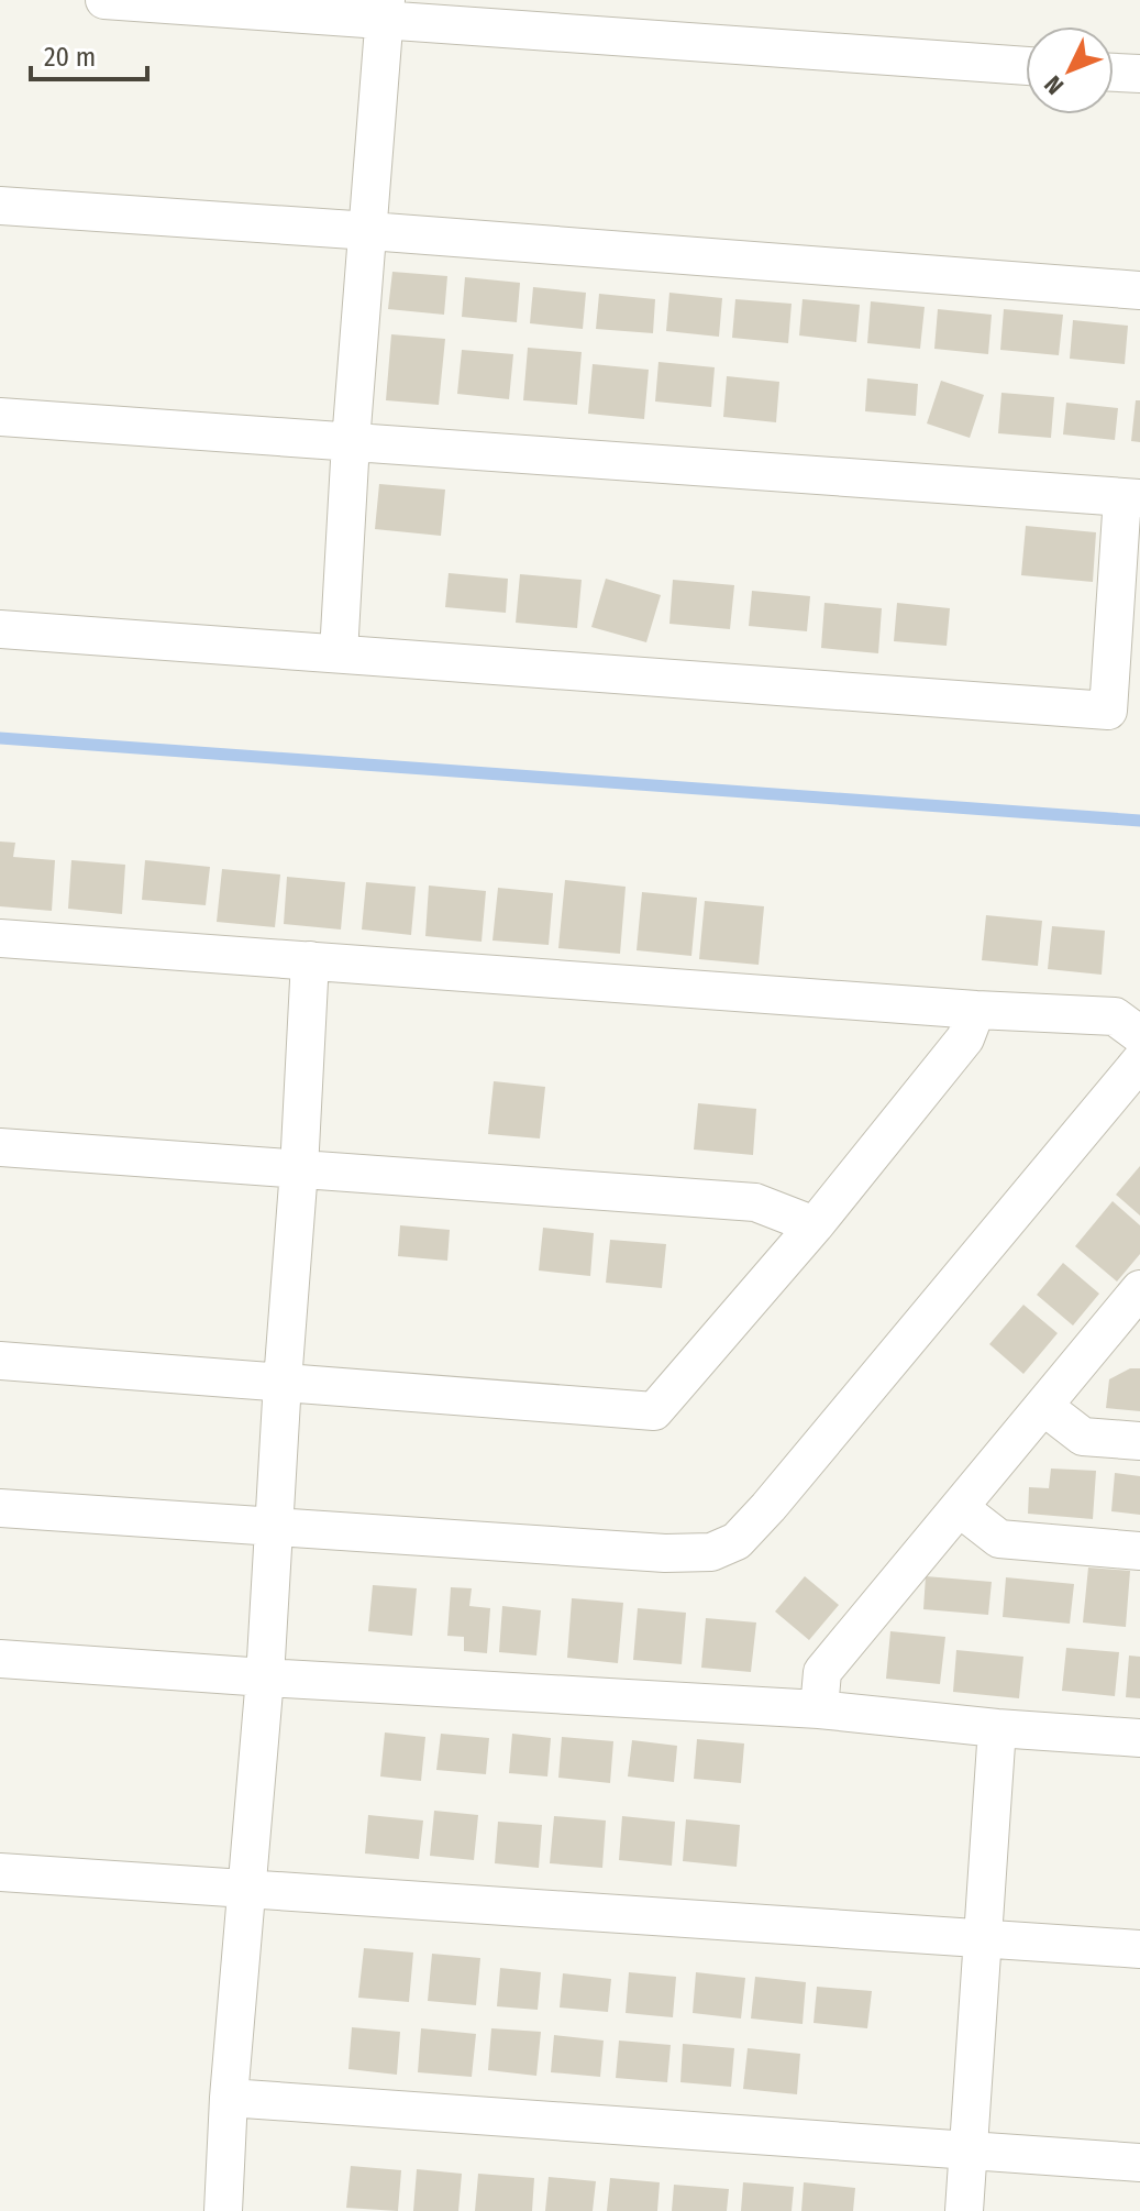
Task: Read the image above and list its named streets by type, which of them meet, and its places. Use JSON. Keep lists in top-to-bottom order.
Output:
{
  "scale_bar": "20 m",
  "north": "bottom left"
}
